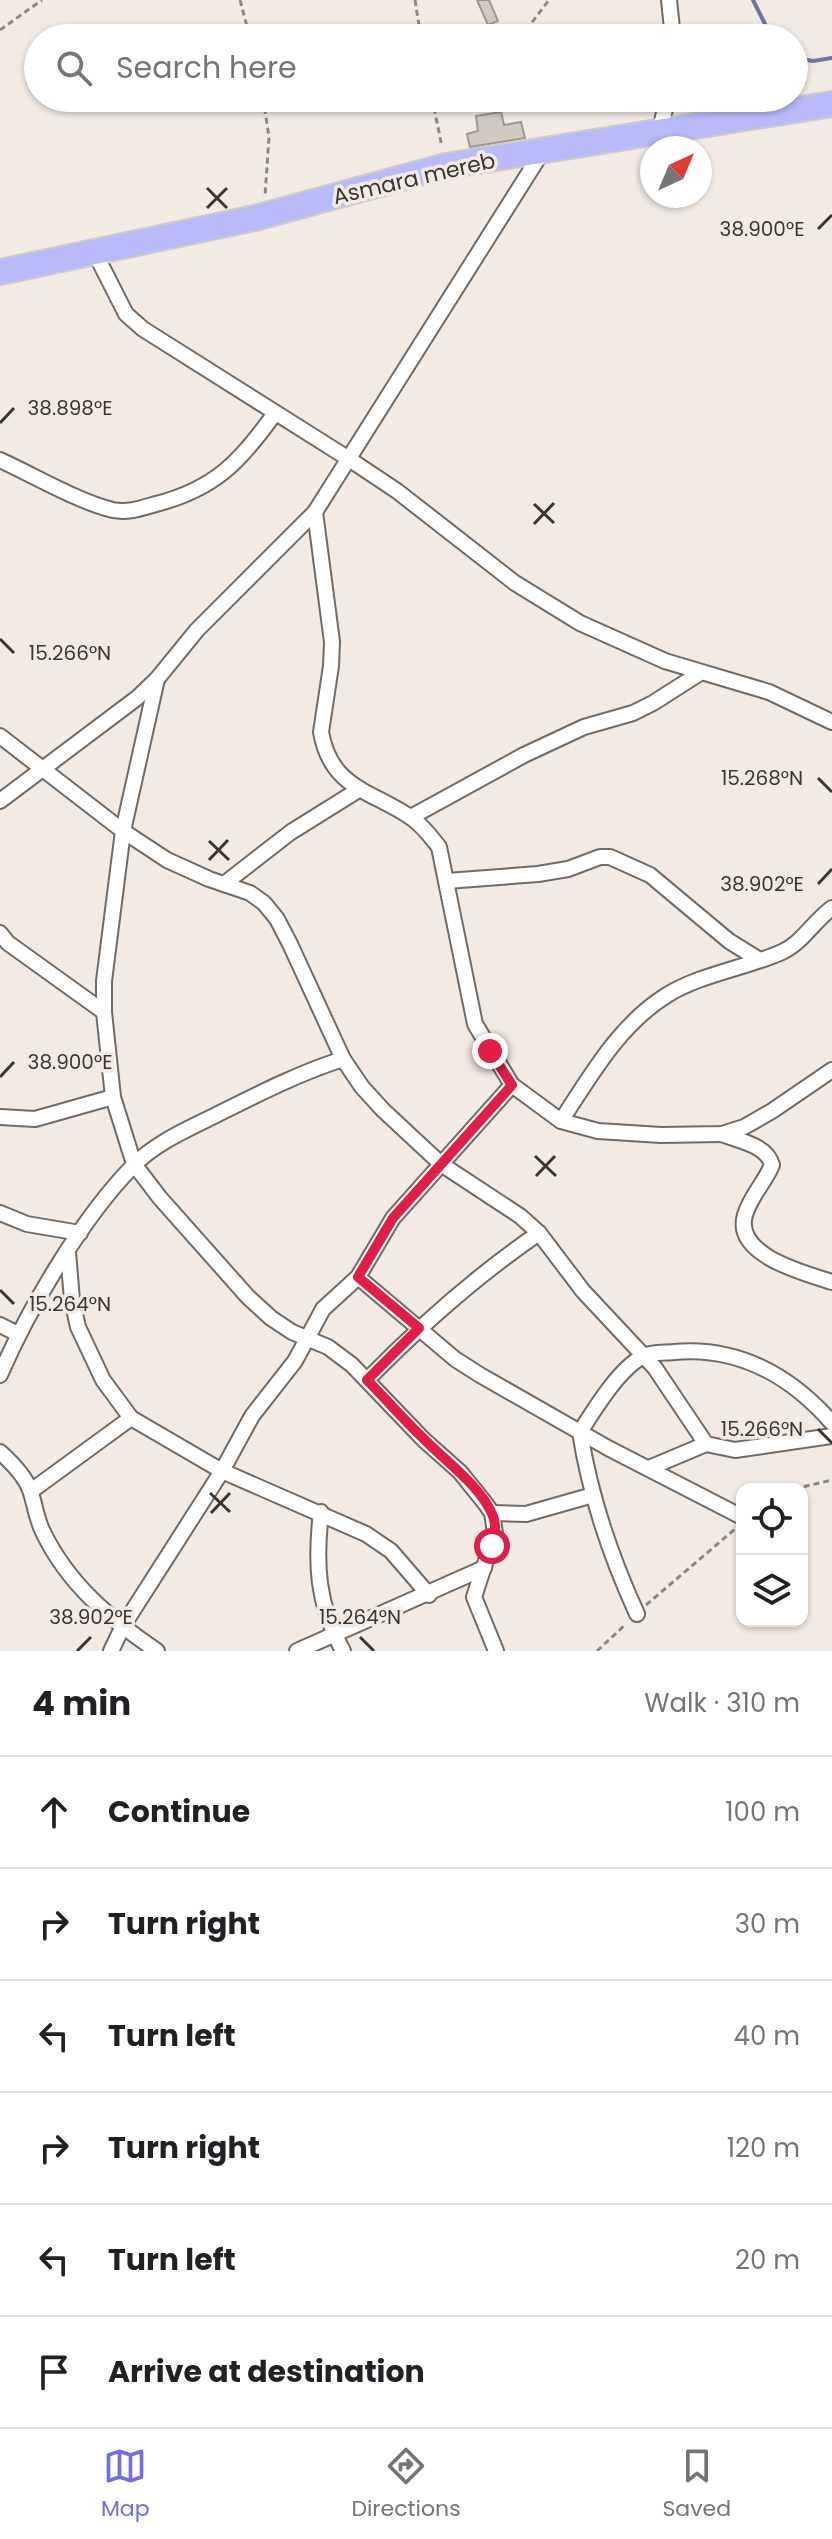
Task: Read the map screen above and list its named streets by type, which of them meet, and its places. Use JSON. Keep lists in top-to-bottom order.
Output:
{
  "streets": {
    "highway": ["Asmara mereb"]
  },
  "north": "top right",
  "page": {
    "search": "Search here",
    "heading": ["4 min", "Walk · 310 m"],
    "list": [
      ["Continue", "100 m"],
      ["Turn right", "30 m"],
      ["Turn left", "40 m"],
      ["Turn right", "120 m"],
      ["Turn left", "20 m"],
      "Arrive at destination"
    ],
    "nav": ["Map", "Directions", "Saved"]
  },
  "coordinates": [
    "38.900°E",
    "38.898°E",
    "15.266°N",
    "15.268°N",
    "38.902°E",
    "15.264°N"
  ]
}
